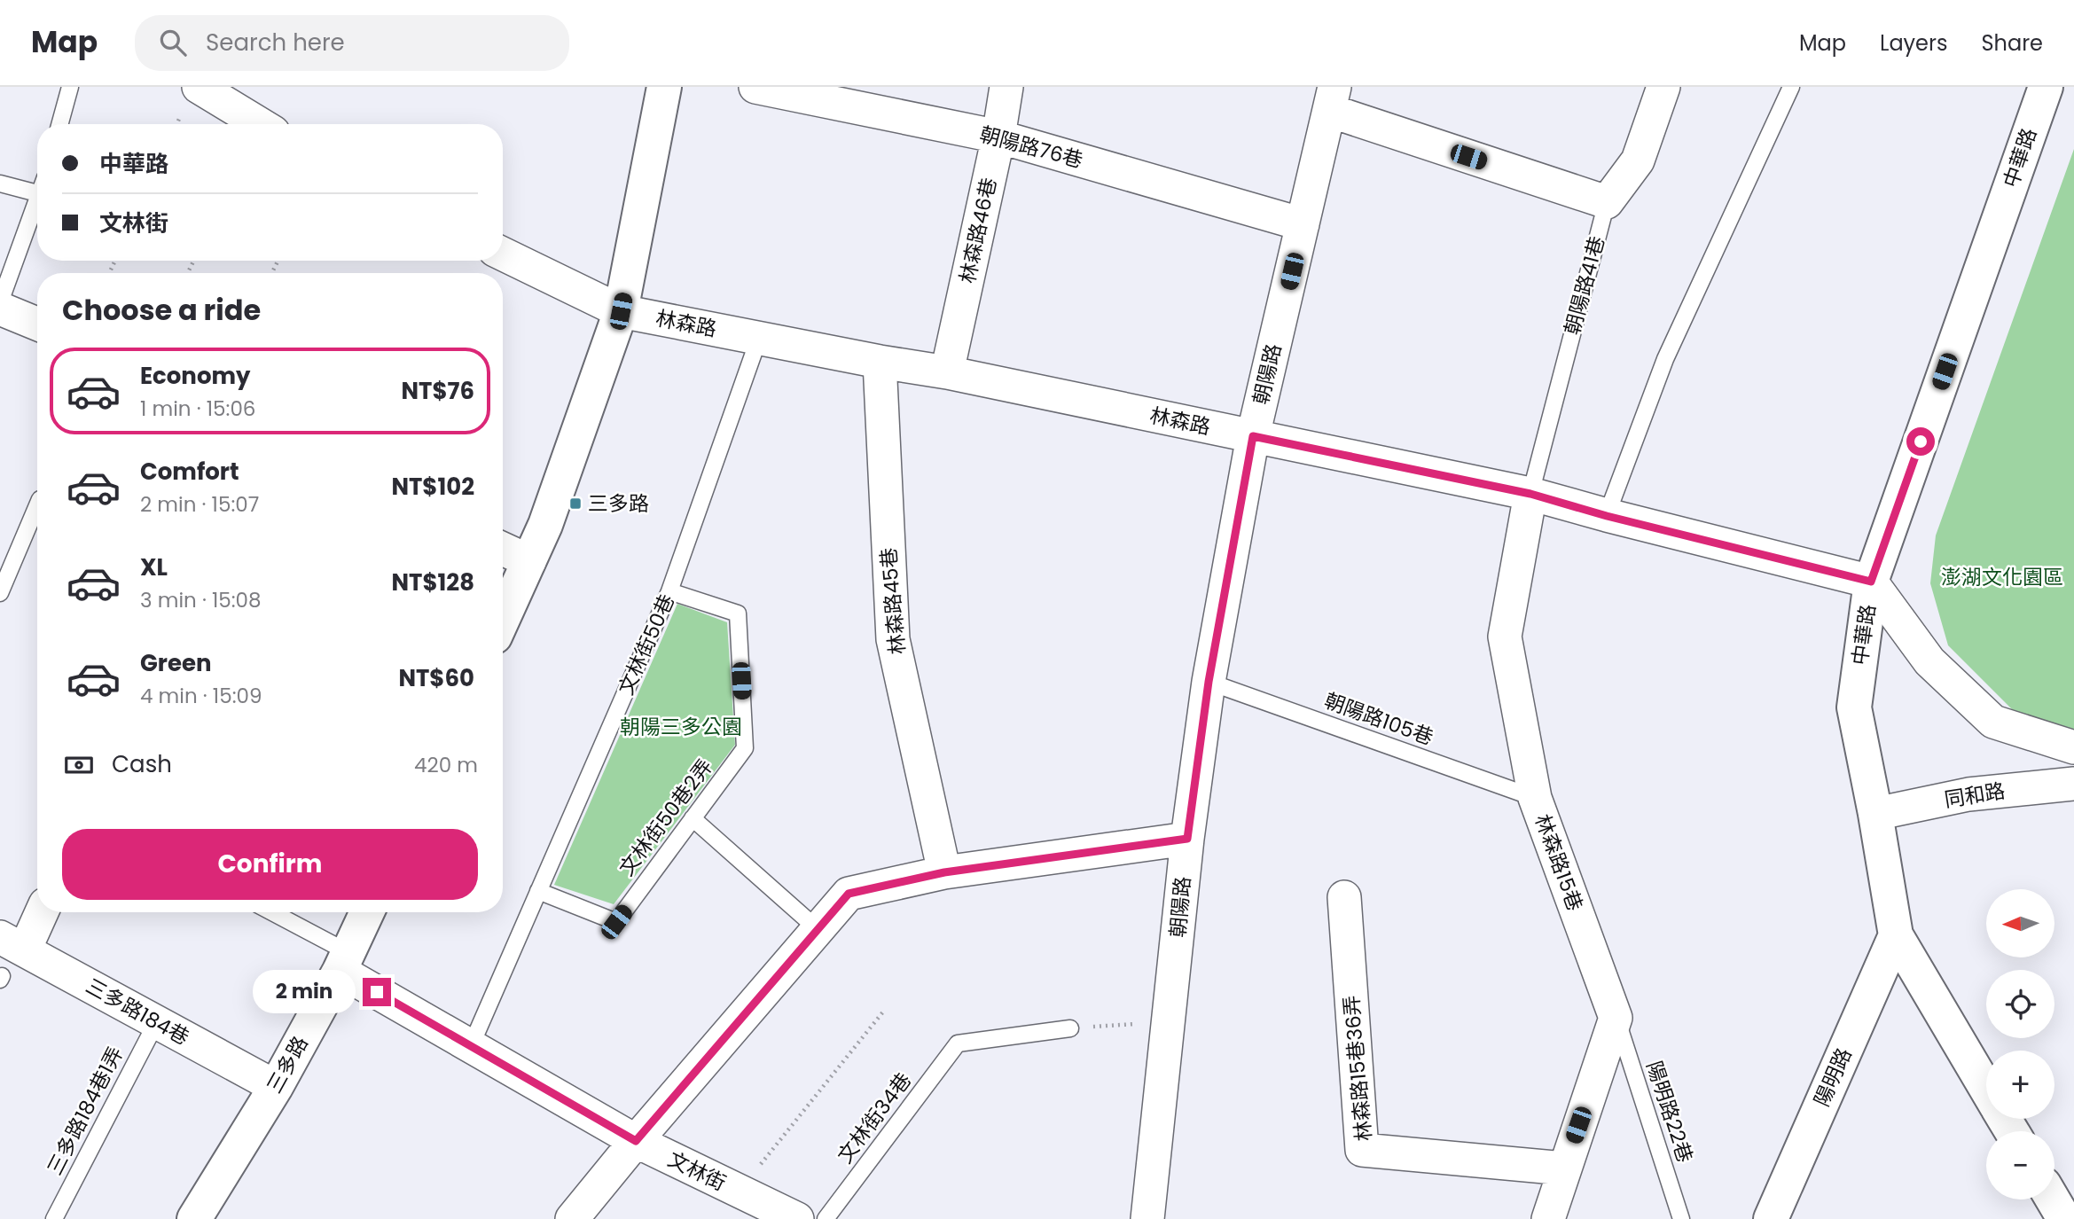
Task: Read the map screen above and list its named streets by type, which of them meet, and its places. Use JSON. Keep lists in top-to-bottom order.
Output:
{
  "streets": {
    "street": [
      "朝陽路76巷",
      "中華路",
      "林森路46巷",
      "朝陽路41巷",
      "林森路",
      "朝陽路",
      "林森路45巷",
      "同和路",
      "林森路15巷",
      "三多路184巷",
      "三多路",
      "林森路15巷36弄",
      "陽明路",
      "文林街"
    ],
    "lane": [
      "文林街50巷",
      "朝陽路105巷",
      "文林街50巷2弄",
      "三多路184巷1弄",
      "陽明路22巷",
      "文林街34巷"
    ]
  },
  "crossings": [
    ["朝陽路76巷", "林森路46巷"],
    ["朝陽路76巷", "朝陽路"],
    ["中華路", "林森路"],
    ["中華路", "同和路"],
    ["中華路", "陽明路"],
    ["林森路46巷", "林森路"],
    ["朝陽路41巷", "林森路"],
    ["朝陽路41巷", "林森路15巷"],
    ["林森路", "朝陽路"],
    ["林森路", "林森路45巷"],
    ["林森路", "文林街50巷"],
    ["林森路", "林森路15巷"],
    ["朝陽路", "朝陽路105巷"],
    ["文林街50巷", "文林街50巷2弄"],
    ["文林街50巷", "文林街"],
    ["朝陽路105巷", "林森路15巷"],
    ["林森路15巷", "陽明路22巷"],
    ["三多路184巷", "三多路"],
    ["三多路184巷", "三多路184巷1弄"],
    ["三多路", "文林街"]
  ],
  "parks": ["澎湖文化園區", "朝陽三多公園"],
  "places": {
    "transit": ["三多路"]
  },
  "north": "left",
  "page": {
    "header": "Map",
    "search": "Search here",
    "nav": ["Map", "Layers", "Share"],
    "banner": ["中華路", "文林街"],
    "heading": "Choose a ride",
    "list": [
      {
        "name": "Economy",
        "note": "1 min · 15:06",
        "value": "NT$76"
      },
      {
        "name": "Comfort",
        "note": "2 min · 15:07",
        "value": "NT$102"
      },
      {
        "name": "XL",
        "note": "3 min · 15:08",
        "value": "NT$128"
      },
      {
        "name": "Green",
        "note": "4 min · 15:09",
        "value": "NT$60"
      }
    ],
    "pay": ["Cash", "420 m"],
    "buttons": "Confirm",
    "map_buttons": ["+", "−"],
    "bubble": "2 min"
  }
}
